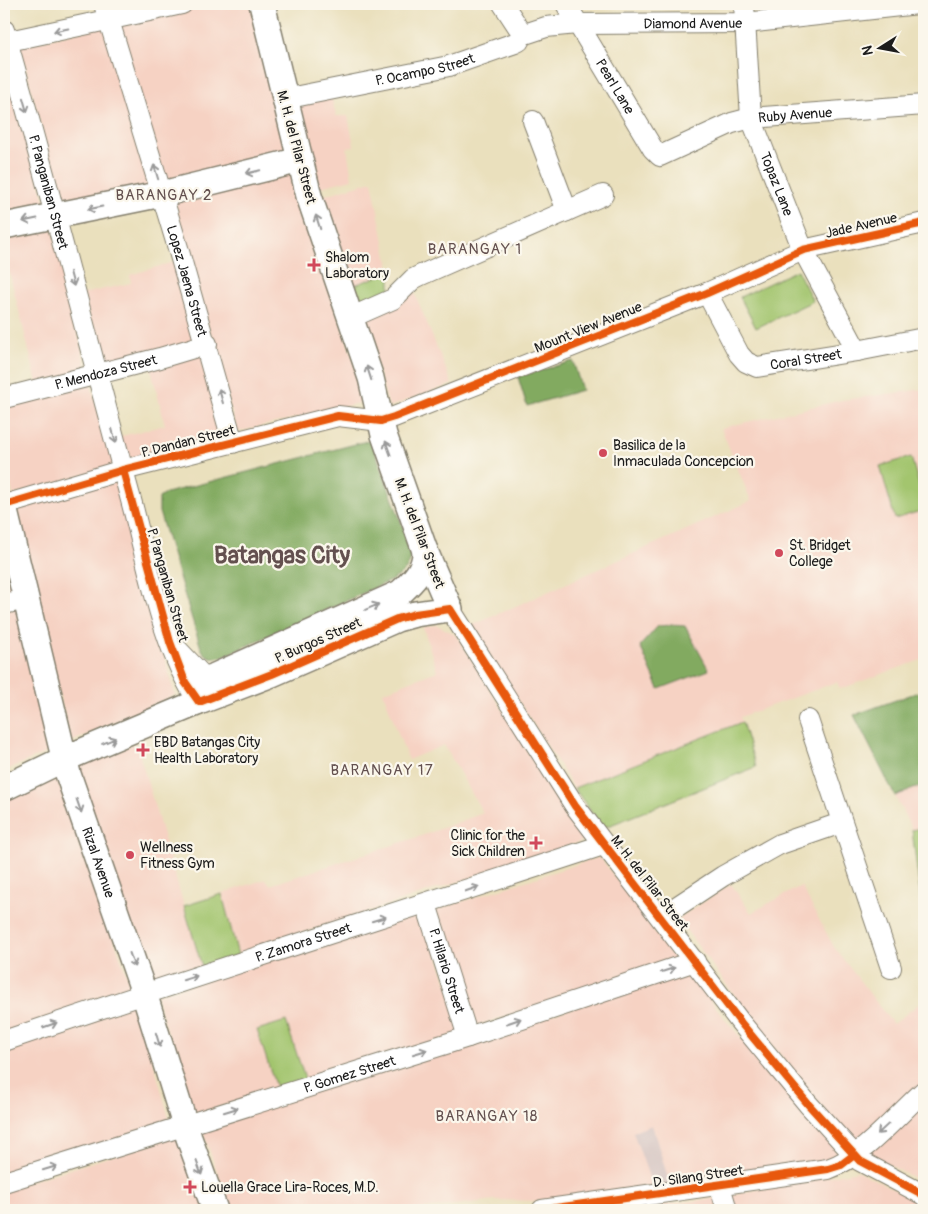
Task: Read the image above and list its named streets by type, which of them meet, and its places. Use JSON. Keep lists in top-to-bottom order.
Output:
{
  "streets": {
    "main road": ["M. H. del Pilar Street", "P. Burgos Street", "Rizal Avenue"],
    "street": [
      "Diamond Avenue",
      "P. Ocampo Street",
      "Pearl Lane",
      "Ruby Avenue",
      "Topaz Lane",
      "P. Panganiban Street",
      "Jade Avenue",
      "Lopez Jaena Street",
      "Mount View Avenue",
      "Coral Street",
      "P. Mendoza Street",
      "P. Dandan Street",
      "P. Zamora Street",
      "P. Hilario Street",
      "P. Gomez Street",
      "D. Silang Street"
    ]
  },
  "crossings": [
    ["Diamond Avenue", "Pearl Lane"],
    ["Diamond Avenue", "Topaz Lane"],
    ["P. Ocampo Street", "M. H. del Pilar Street"],
    ["Pearl Lane", "Ruby Avenue"],
    ["Ruby Avenue", "Topaz Lane"],
    ["M. H. del Pilar Street", "Mount View Avenue"],
    ["M. H. del Pilar Street", "P. Dandan Street"],
    ["M. H. del Pilar Street", "P. Burgos Street"],
    ["M. H. del Pilar Street", "P. Zamora Street"],
    ["M. H. del Pilar Street", "P. Gomez Street"],
    ["M. H. del Pilar Street", "D. Silang Street"],
    ["Topaz Lane", "Jade Avenue"],
    ["Topaz Lane", "Mount View Avenue"],
    ["Topaz Lane", "Coral Street"],
    ["P. Panganiban Street", "P. Mendoza Street"],
    ["P. Panganiban Street", "P. Dandan Street"],
    ["P. Panganiban Street", "P. Burgos Street"],
    ["Jade Avenue", "Mount View Avenue"],
    ["Lopez Jaena Street", "P. Mendoza Street"],
    ["Lopez Jaena Street", "P. Dandan Street"],
    ["Mount View Avenue", "Coral Street"],
    ["Mount View Avenue", "P. Dandan Street"],
    ["P. Dandan Street", "Rizal Avenue"],
    ["P. Burgos Street", "Rizal Avenue"],
    ["Rizal Avenue", "P. Zamora Street"],
    ["Rizal Avenue", "P. Gomez Street"],
    ["P. Zamora Street", "P. Hilario Street"],
    ["P. Hilario Street", "P. Gomez Street"]
  ],
  "one_way": [
    "P. Panganiban Street",
    "Lopez Jaena Street",
    "Rizal Avenue",
    "P. Zamora Street",
    "P. Gomez Street"
  ],
  "districts": [
    "BARANGAY 2",
    "BARANGAY 1",
    "Batangas City",
    "BARANGAY 17",
    "BARANGAY 18"
  ],
  "places": {
    "health": [
      "Shalom Laboratory",
      "EBD Batangas City Health Laboratory",
      "Clinic for the Sick Children",
      "Louella Grace Lira-Roces, M.D."
    ],
    "other": ["Basilica de la Inmaculada Concepcion", "St. Bridget College", "Wellness Fitness Gym"]
  },
  "north": "left"
}
